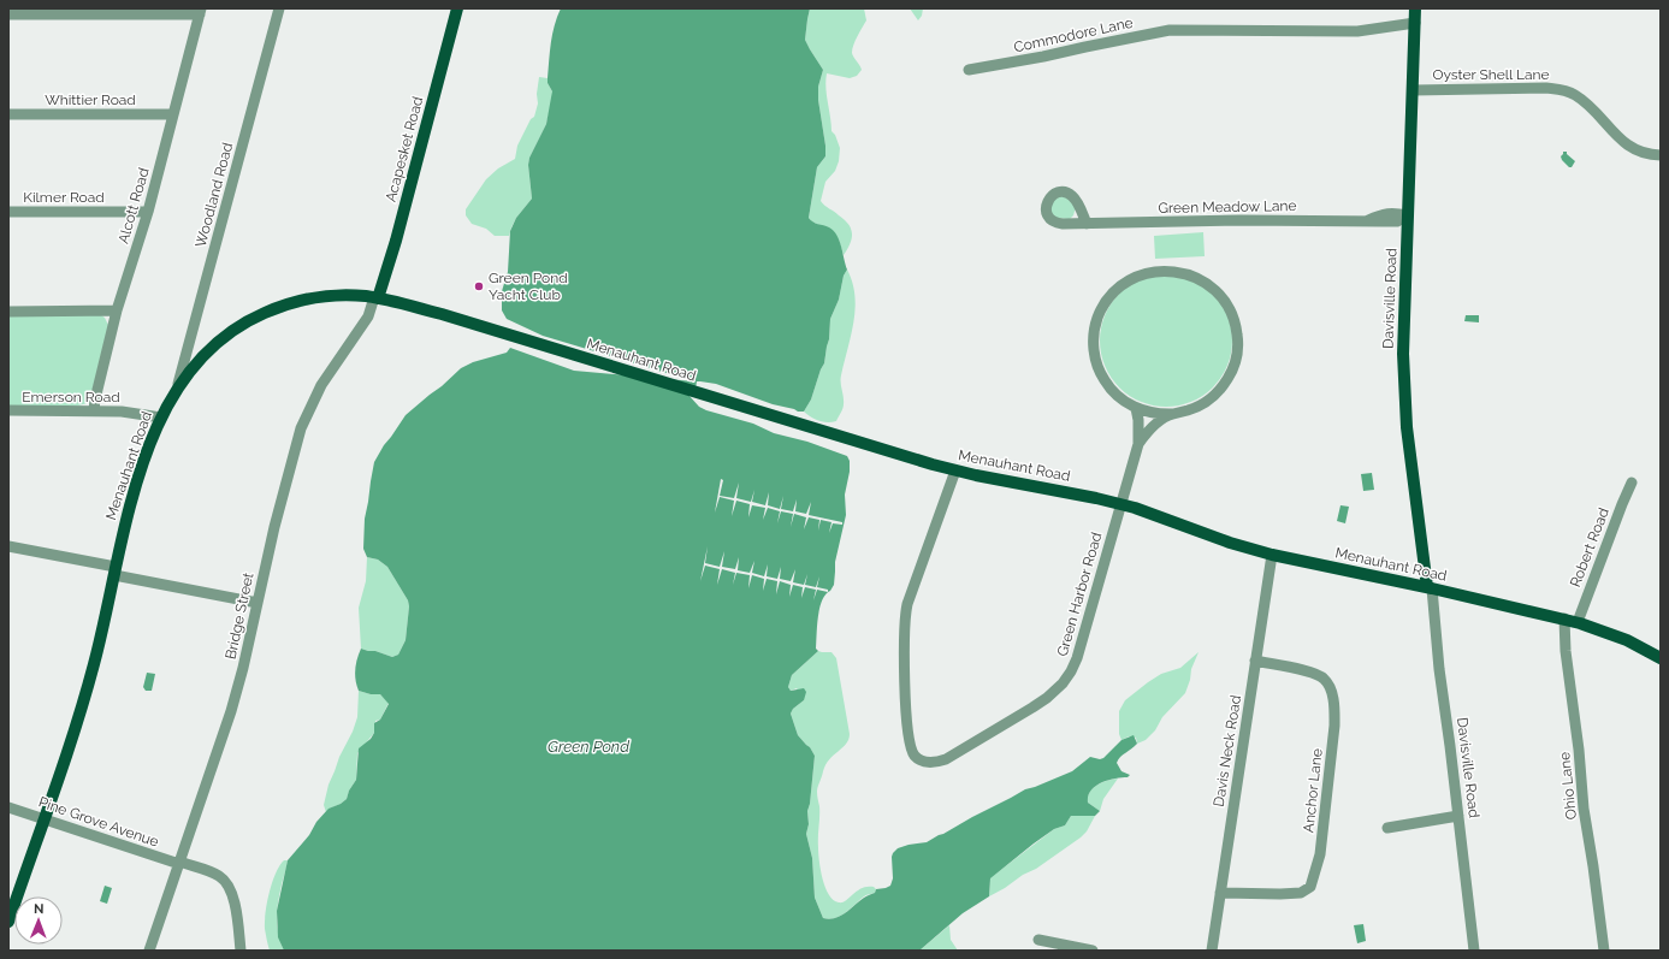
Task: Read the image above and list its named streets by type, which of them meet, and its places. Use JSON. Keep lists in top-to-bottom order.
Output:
{
  "streets": {
    "main road": ["Acapesket Road", "Davisville Road", "Menauhant Road"],
    "street": [
      "Commodore Lane",
      "Oyster Shell Lane",
      "Whittier Road",
      "Woodland Road",
      "Kilmer Road",
      "Alcott Road",
      "Green Meadow Lane",
      "Emerson Road",
      "Robert Road",
      "Green Harbor Road",
      "Bridge Street",
      "Davis Neck Road",
      "Ohio Lane",
      "Anchor Lane",
      "Pine Grove Avenue"
    ]
  },
  "crossings": [
    ["Commodore Lane", "Davisville Road"],
    ["Oyster Shell Lane", "Davisville Road"],
    ["Whittier Road", "Alcott Road"],
    ["Acapesket Road", "Menauhant Road"],
    ["Acapesket Road", "Bridge Street"],
    ["Woodland Road", "Menauhant Road"],
    ["Kilmer Road", "Alcott Road"],
    ["Alcott Road", "Emerson Road"],
    ["Green Meadow Lane", "Davisville Road"],
    ["Davisville Road", "Menauhant Road"],
    ["Menauhant Road", "Emerson Road"],
    ["Menauhant Road", "Robert Road"],
    ["Menauhant Road", "Green Harbor Road"],
    ["Menauhant Road", "Bridge Street"],
    ["Menauhant Road", "Davis Neck Road"],
    ["Menauhant Road", "Ohio Lane"],
    ["Menauhant Road", "Pine Grove Avenue"],
    ["Bridge Street", "Pine Grove Avenue"],
    ["Davis Neck Road", "Anchor Lane"]
  ],
  "water": ["Green Pond"],
  "places": ["Green Pond Yacht Club"],
  "north": "top"
}
